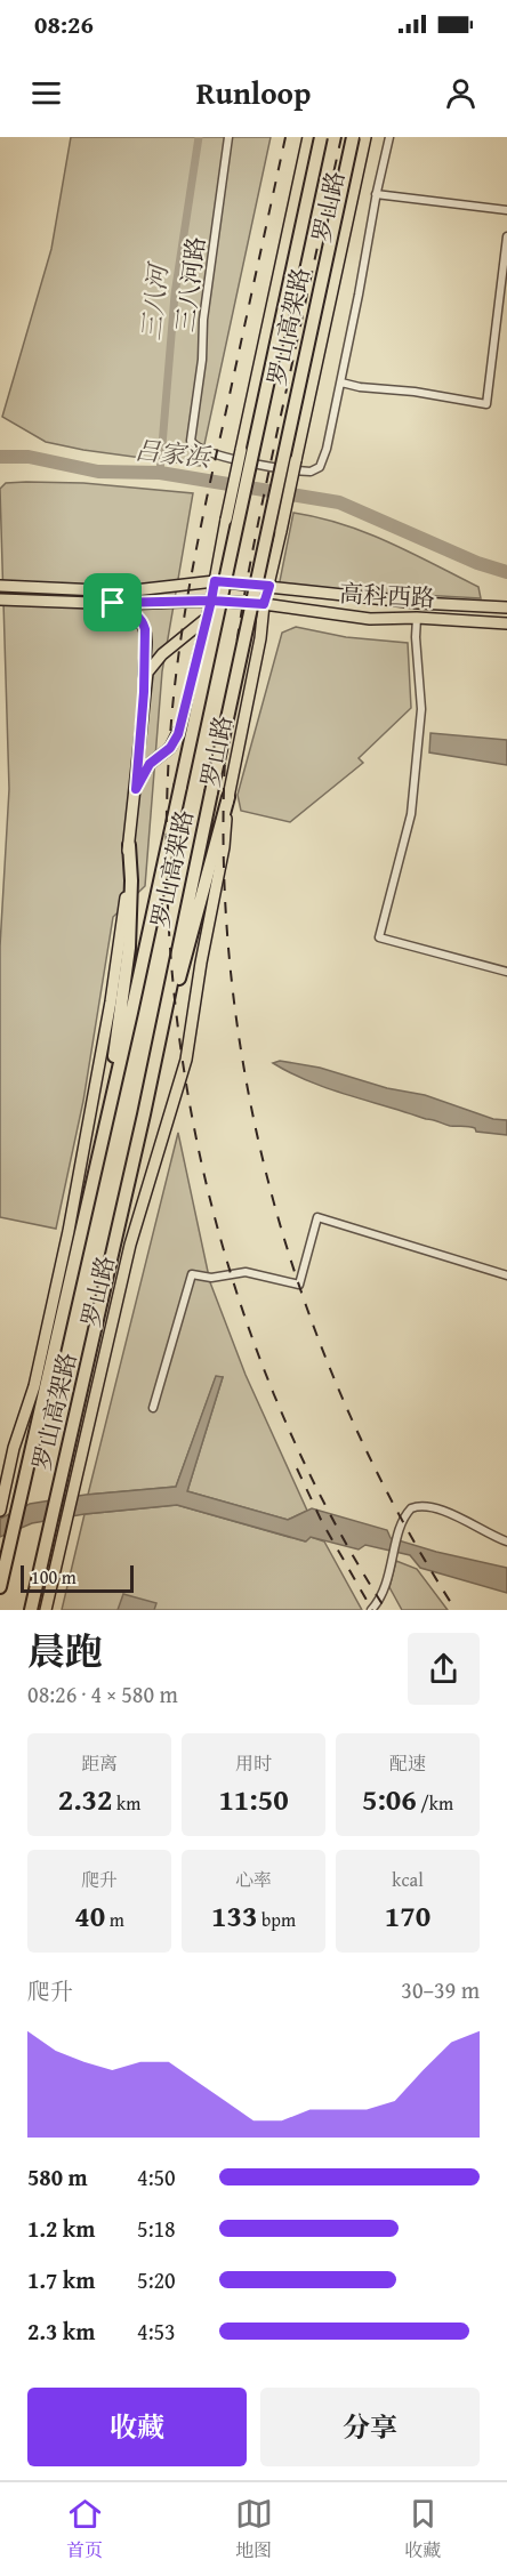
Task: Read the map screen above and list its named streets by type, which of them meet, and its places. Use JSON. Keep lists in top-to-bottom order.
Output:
{
  "streets": {
    "highway": ["罗山高架路"],
    "main road": ["罗山路", "高科西路"],
    "street": ["三八河路"]
  },
  "crossings": [
    ["罗山路", "高科西路"]
  ],
  "water": ["三八河", "吕家浜"],
  "scale_bar": "100 m",
  "page": {
    "status": "08:26",
    "header": "Runloop",
    "scale": "100 m",
    "heading": ["晨跑", "08:26 · 4 × 580 m"],
    "stats": [
      ["距离", "2.32 km"],
      ["用时", "11:50"],
      ["配速", "5:06 /km"],
      ["爬升", "40 m"],
      ["心率", "133 bpm"],
      ["kcal", "170"]
    ],
    "chart": ["爬升", "30–39 m"],
    "list": [
      {
        "name": "580 m",
        "note": "4:50"
      },
      {
        "name": "1.2 km",
        "note": "5:18"
      },
      {
        "name": "1.7 km",
        "note": "5:20"
      },
      {
        "name": "2.3 km",
        "note": "4:53"
      }
    ],
    "buttons": ["收藏", "分享"],
    "tabs": ["首页", "地图", "收藏"]
  }
}
